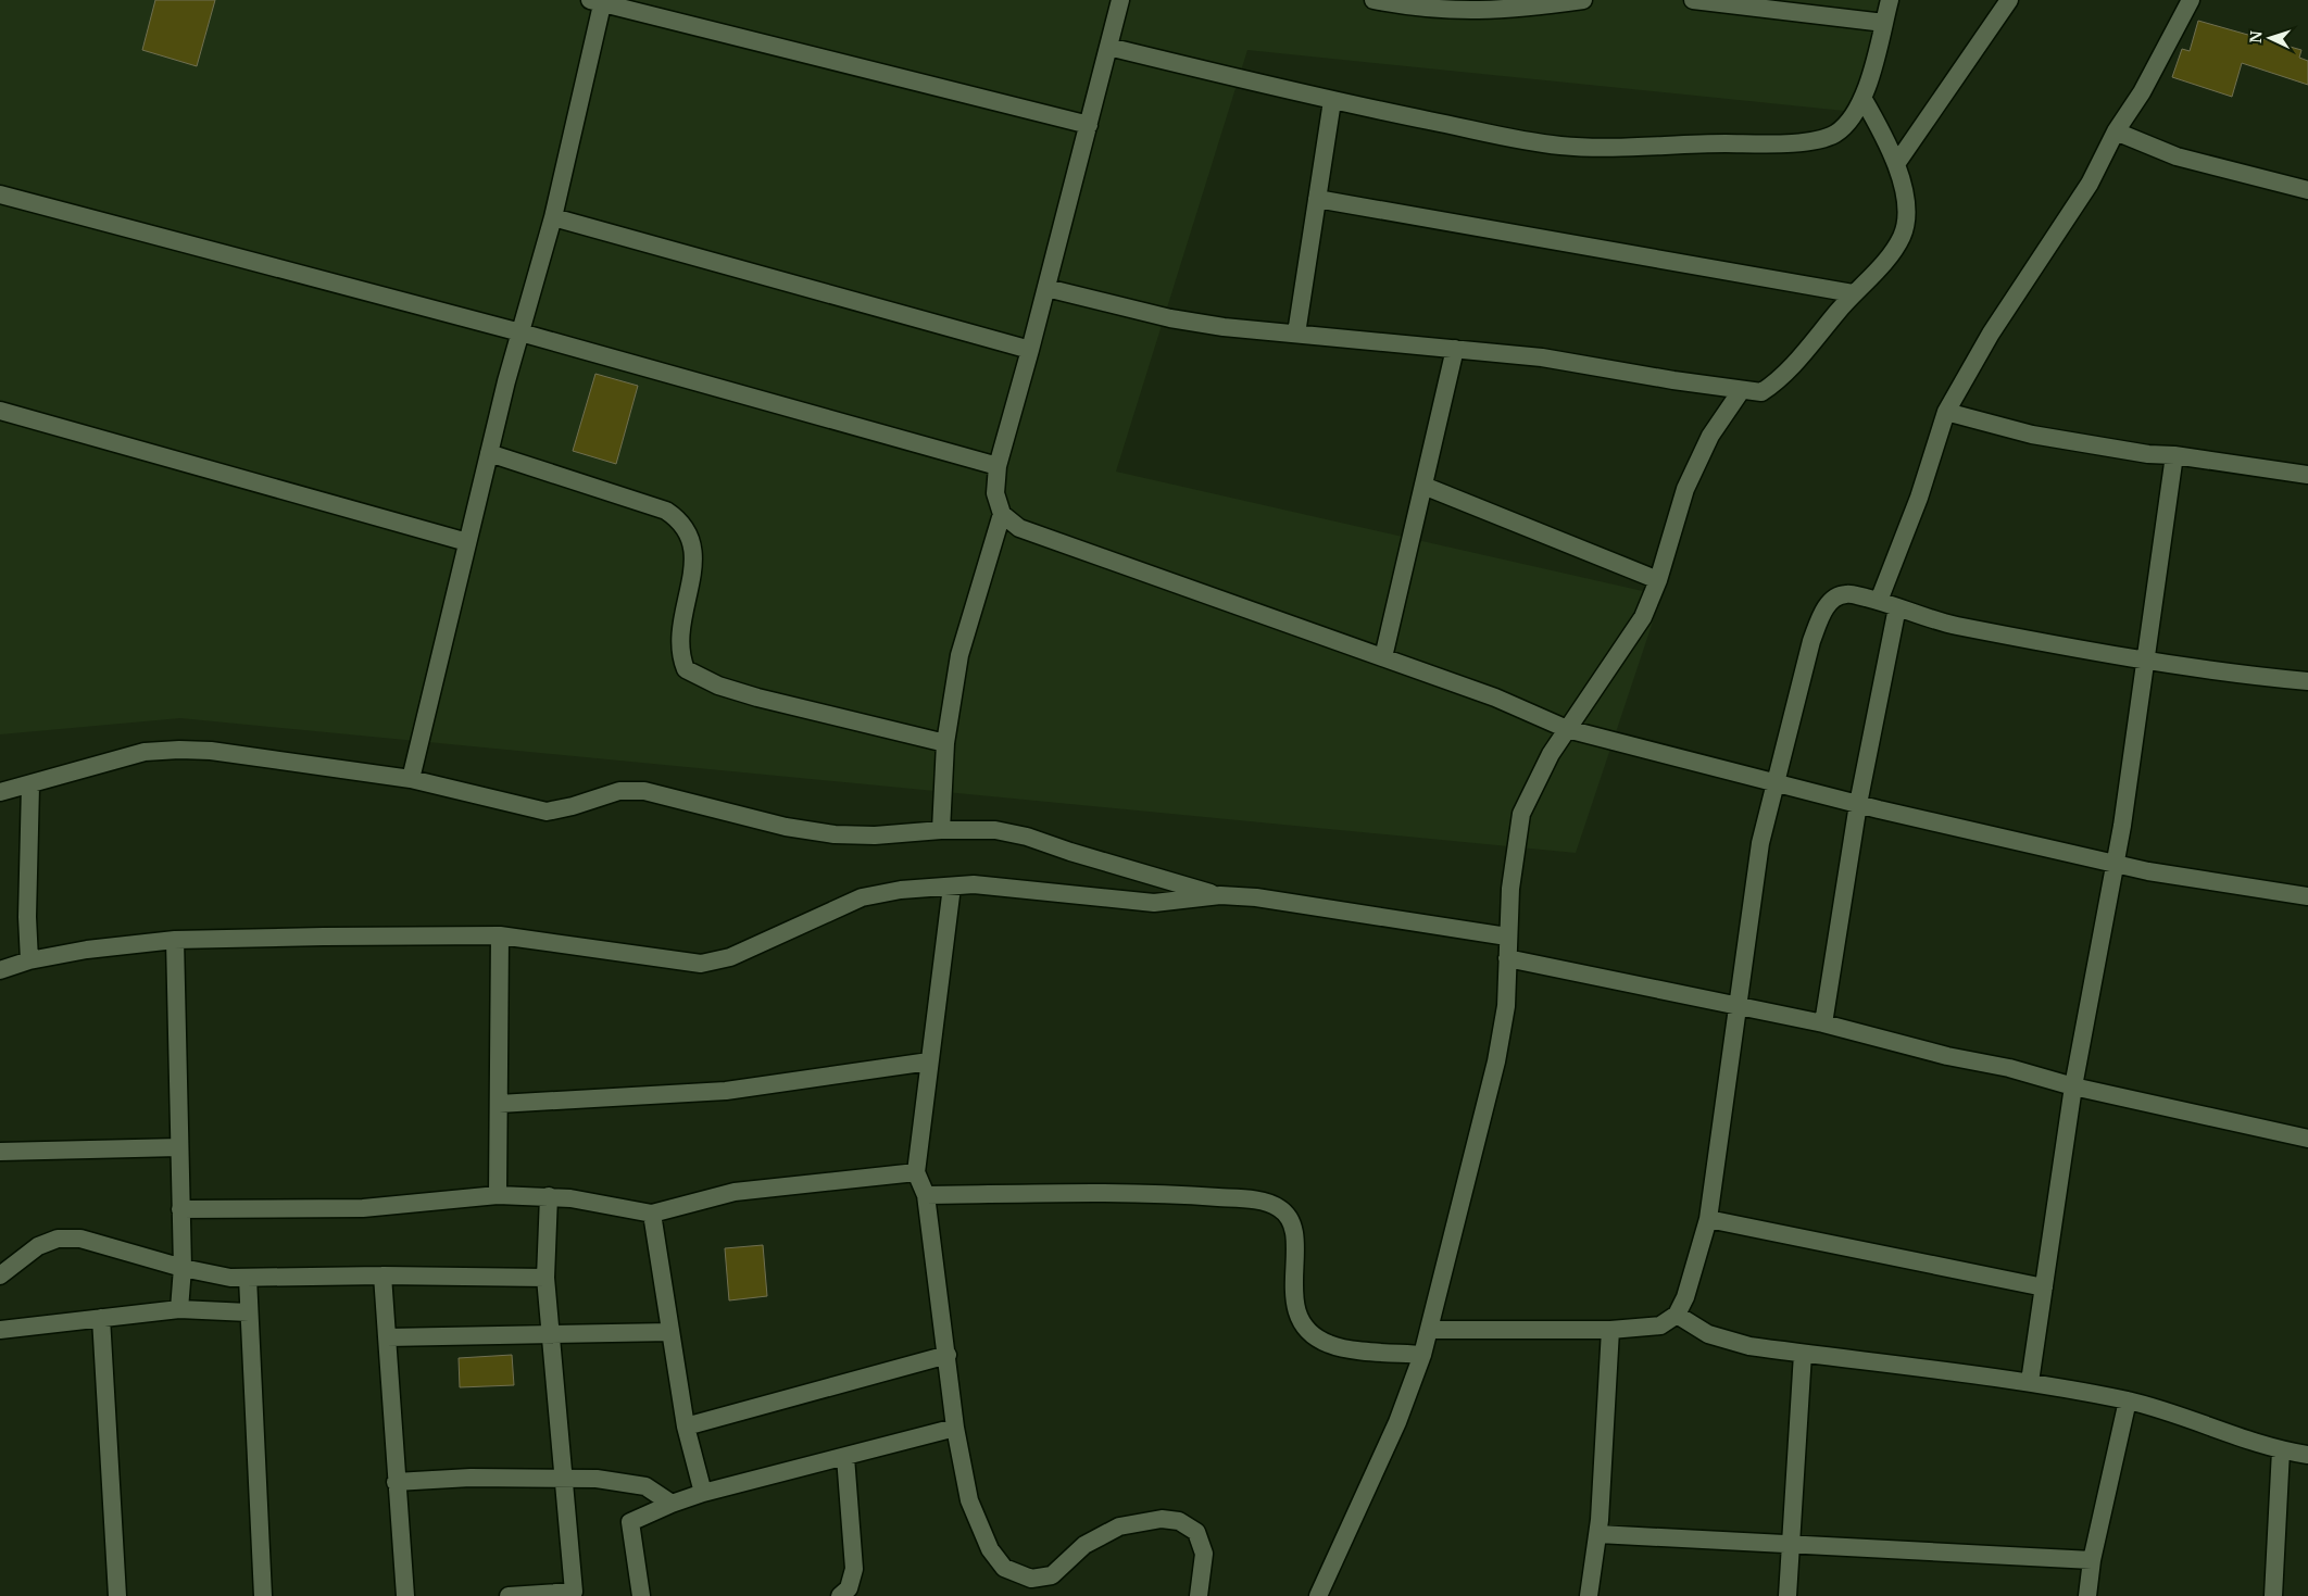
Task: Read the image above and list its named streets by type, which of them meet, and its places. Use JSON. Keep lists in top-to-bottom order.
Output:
{
  "north": "left"
}
